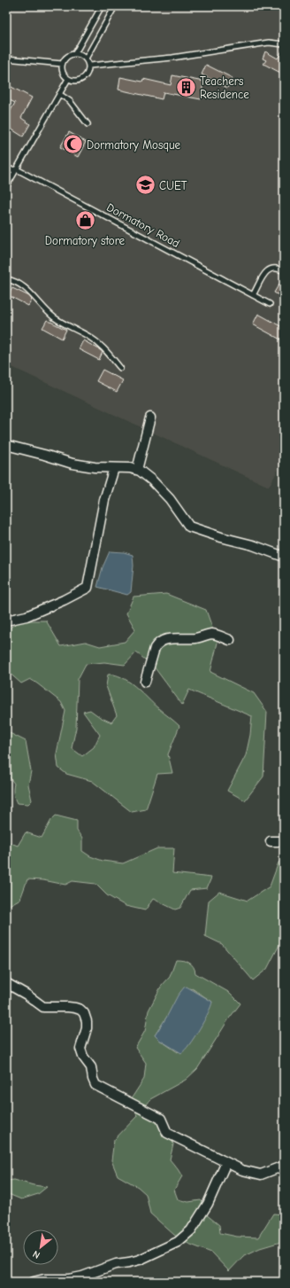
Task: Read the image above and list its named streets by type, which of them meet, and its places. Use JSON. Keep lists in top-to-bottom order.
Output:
{
  "streets": {
    "lane": ["Dormatory Road"]
  },
  "places": {
    "building": ["Teachers Residence"],
    "mosque": ["Dormatory Mosque"],
    "school or university": ["CUET"],
    "shop": ["Dormatory store"]
  },
  "north": "bottom left"
}
